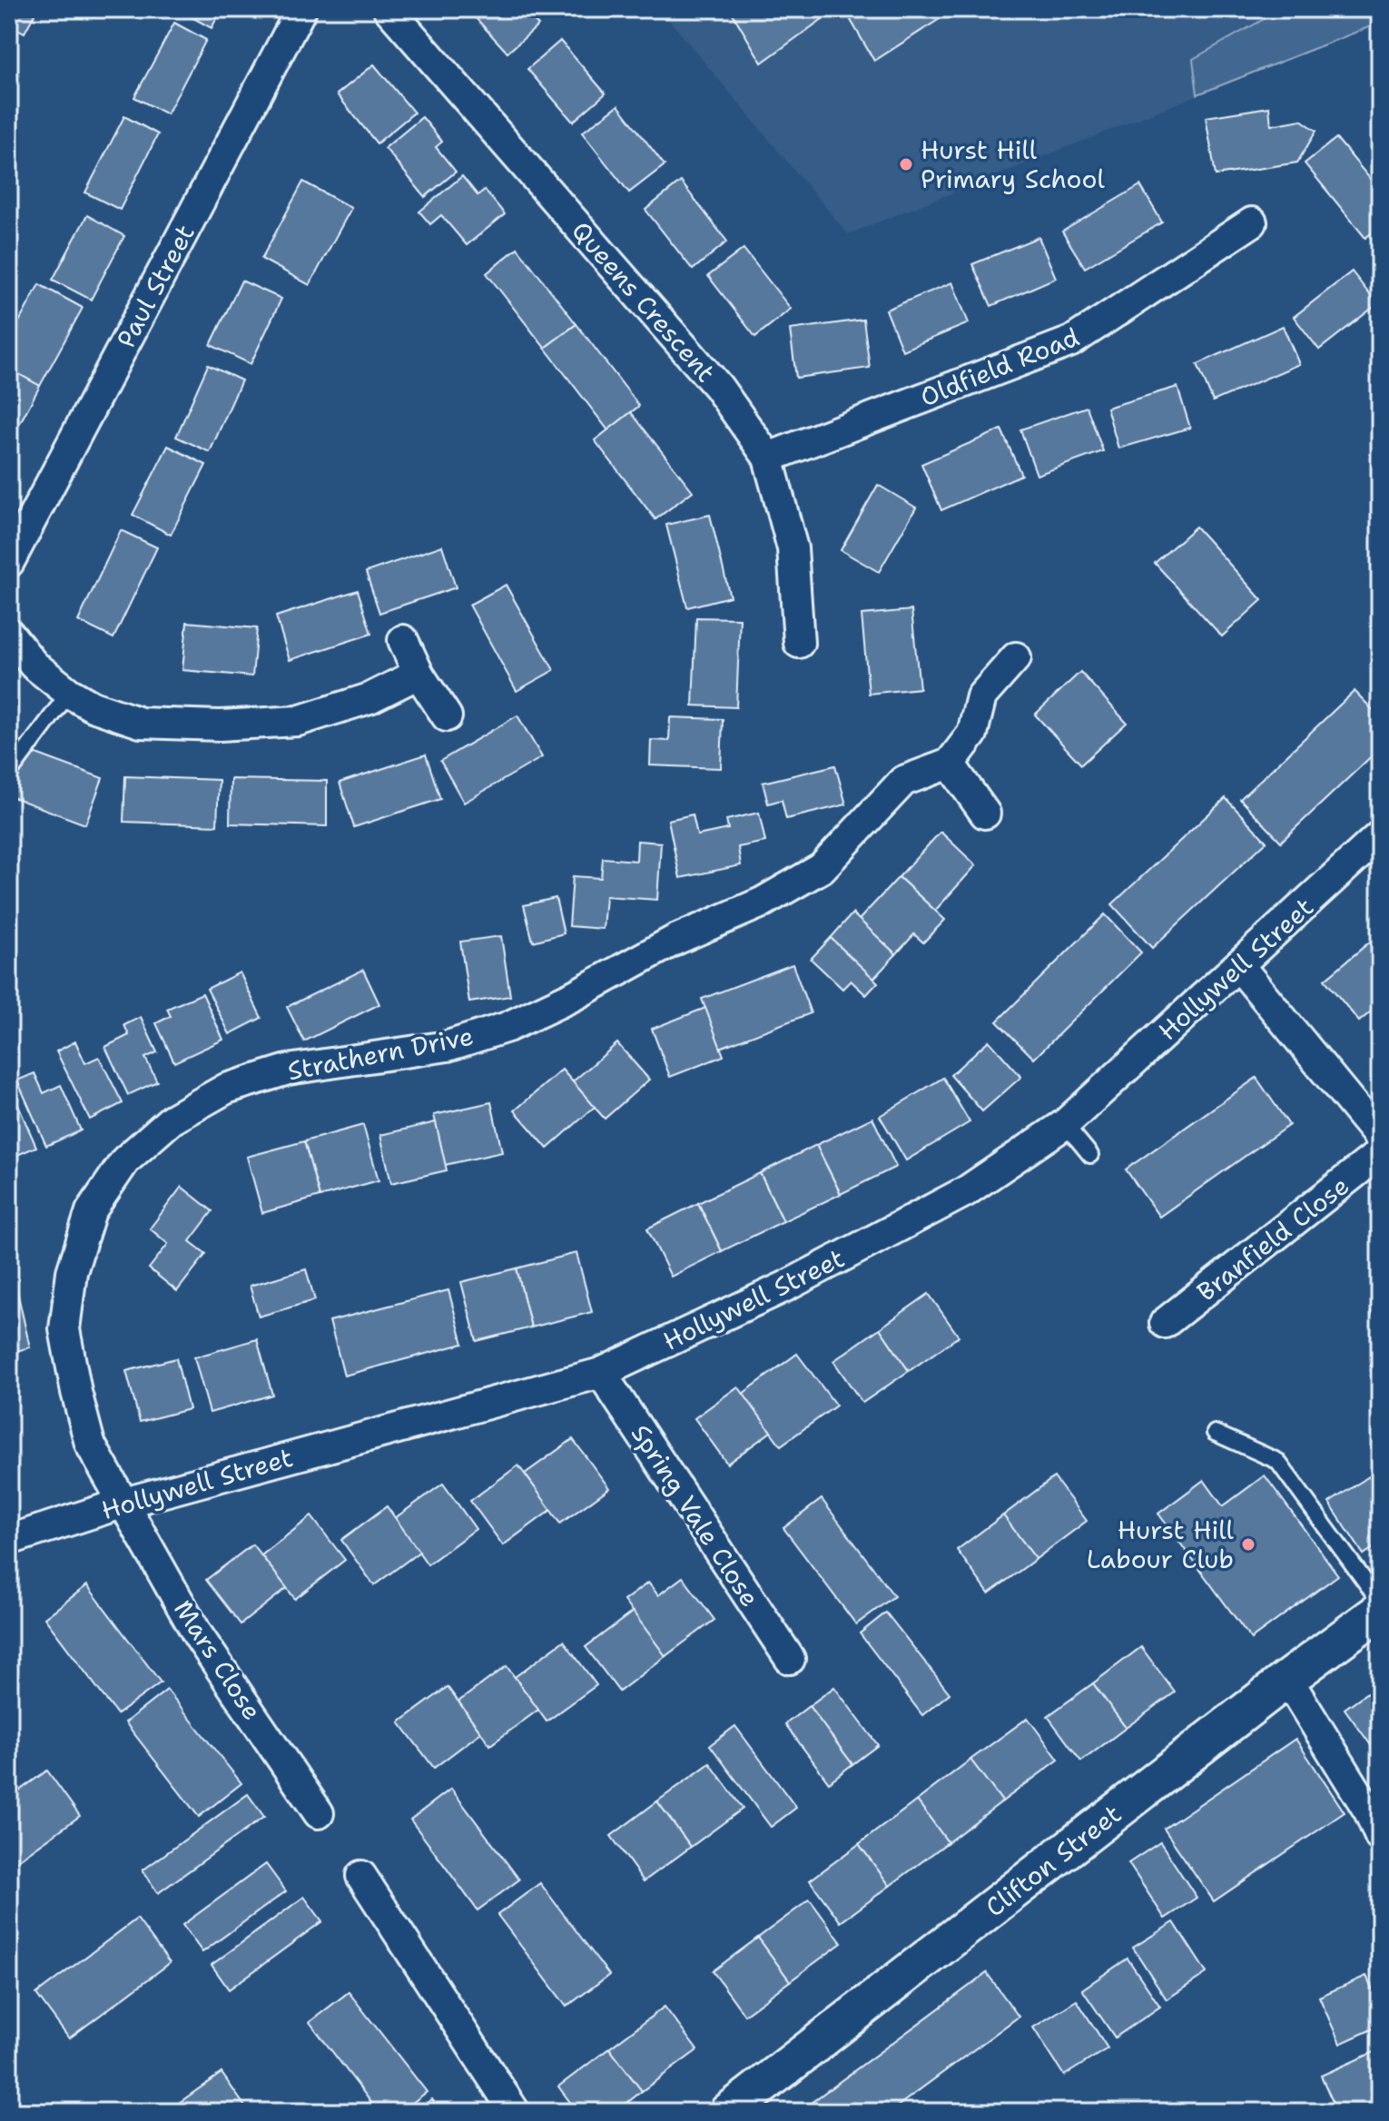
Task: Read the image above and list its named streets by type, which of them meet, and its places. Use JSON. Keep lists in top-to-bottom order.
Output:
{
  "streets": {
    "street": [
      "Paul Street",
      "Queens Crescent",
      "Oldfield Road",
      "Hollywell Street",
      "Strathern Drive",
      "Branfield Close",
      "Spring Vale Close",
      "Mars Close",
      "Clifton Street"
    ]
  },
  "crossings": [
    ["Queens Crescent", "Oldfield Road"],
    ["Hollywell Street", "Strathern Drive"],
    ["Hollywell Street", "Spring Vale Close"],
    ["Hollywell Street", "Mars Close"],
    ["Strathern Drive", "Mars Close"]
  ],
  "places": ["Hurst Hill Primary School", "Hurst Hill Labour Club"]
}
